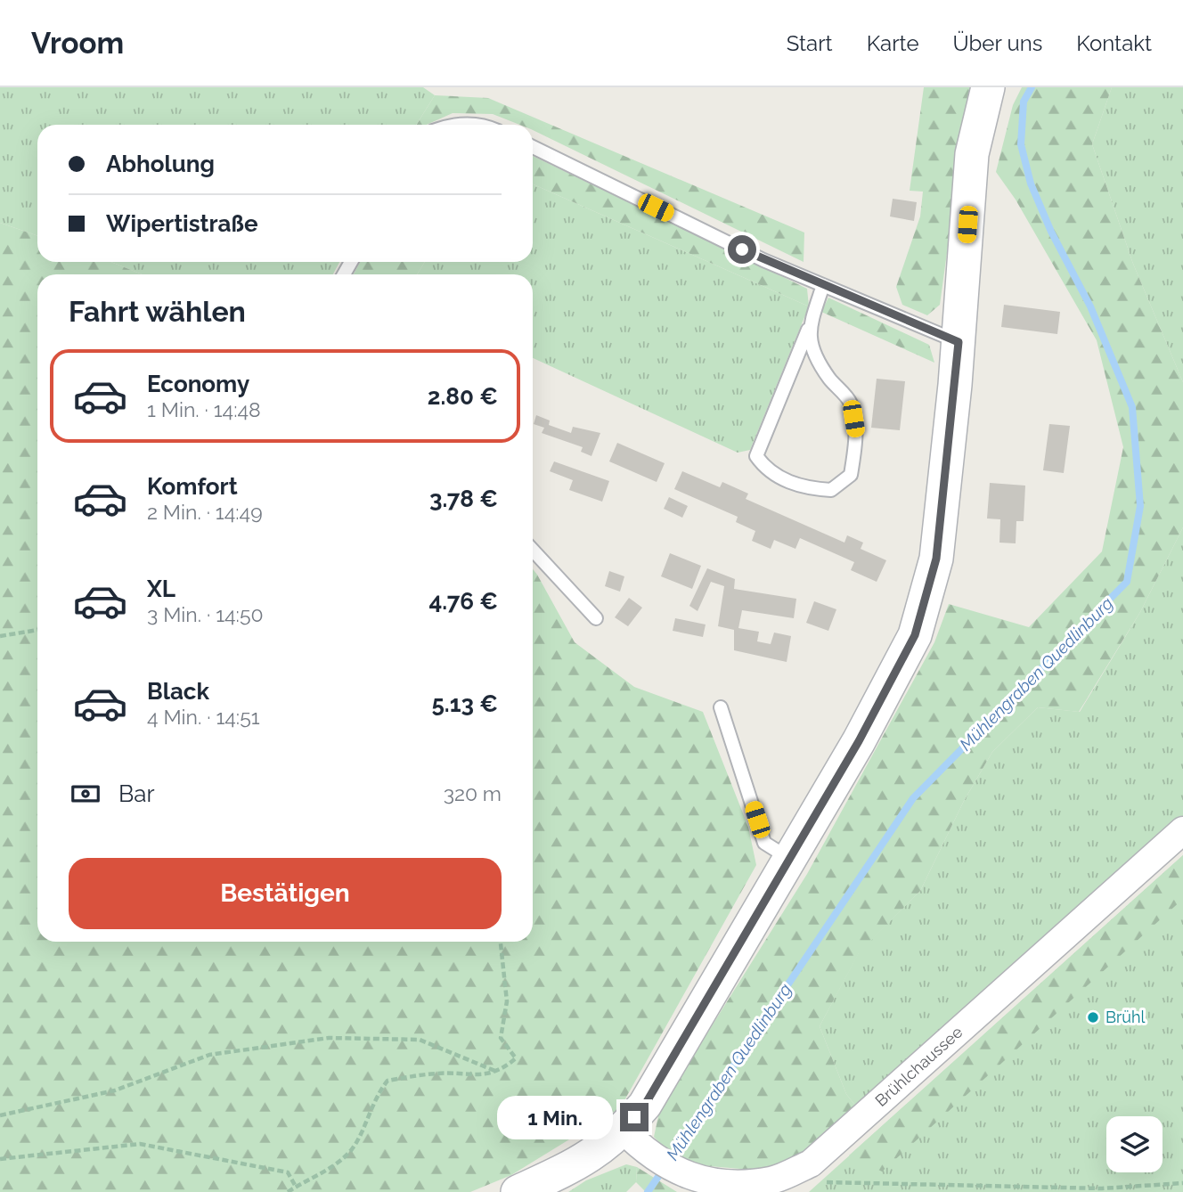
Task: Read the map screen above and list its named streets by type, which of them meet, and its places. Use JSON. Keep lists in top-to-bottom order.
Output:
{
  "streets": {
    "street": ["Brühlchaussee"]
  },
  "water": ["Mühlengraben Quedlinburg"],
  "places": ["Brühl"],
  "page": {
    "header": "Vroom",
    "nav": [
      "Start",
      "Karte",
      "Über uns",
      "Kontakt"
    ],
    "banner": ["Abholung", "Wipertistraße"],
    "heading": "Fahrt wählen",
    "list": [
      {
        "name": "Economy",
        "note": "1 Min. · 14:48",
        "value": "2.80 €"
      },
      {
        "name": "Komfort",
        "note": "2 Min. · 14:49",
        "value": "3.78 €"
      },
      {
        "name": "XL",
        "note": "3 Min. · 14:50",
        "value": "4.76 €"
      },
      {
        "name": "Black",
        "note": "4 Min. · 14:51",
        "value": "5.13 €"
      }
    ],
    "pay": ["Bar", "320 m"],
    "buttons": "Bestätigen",
    "bubble": "1 Min."
  }
}
